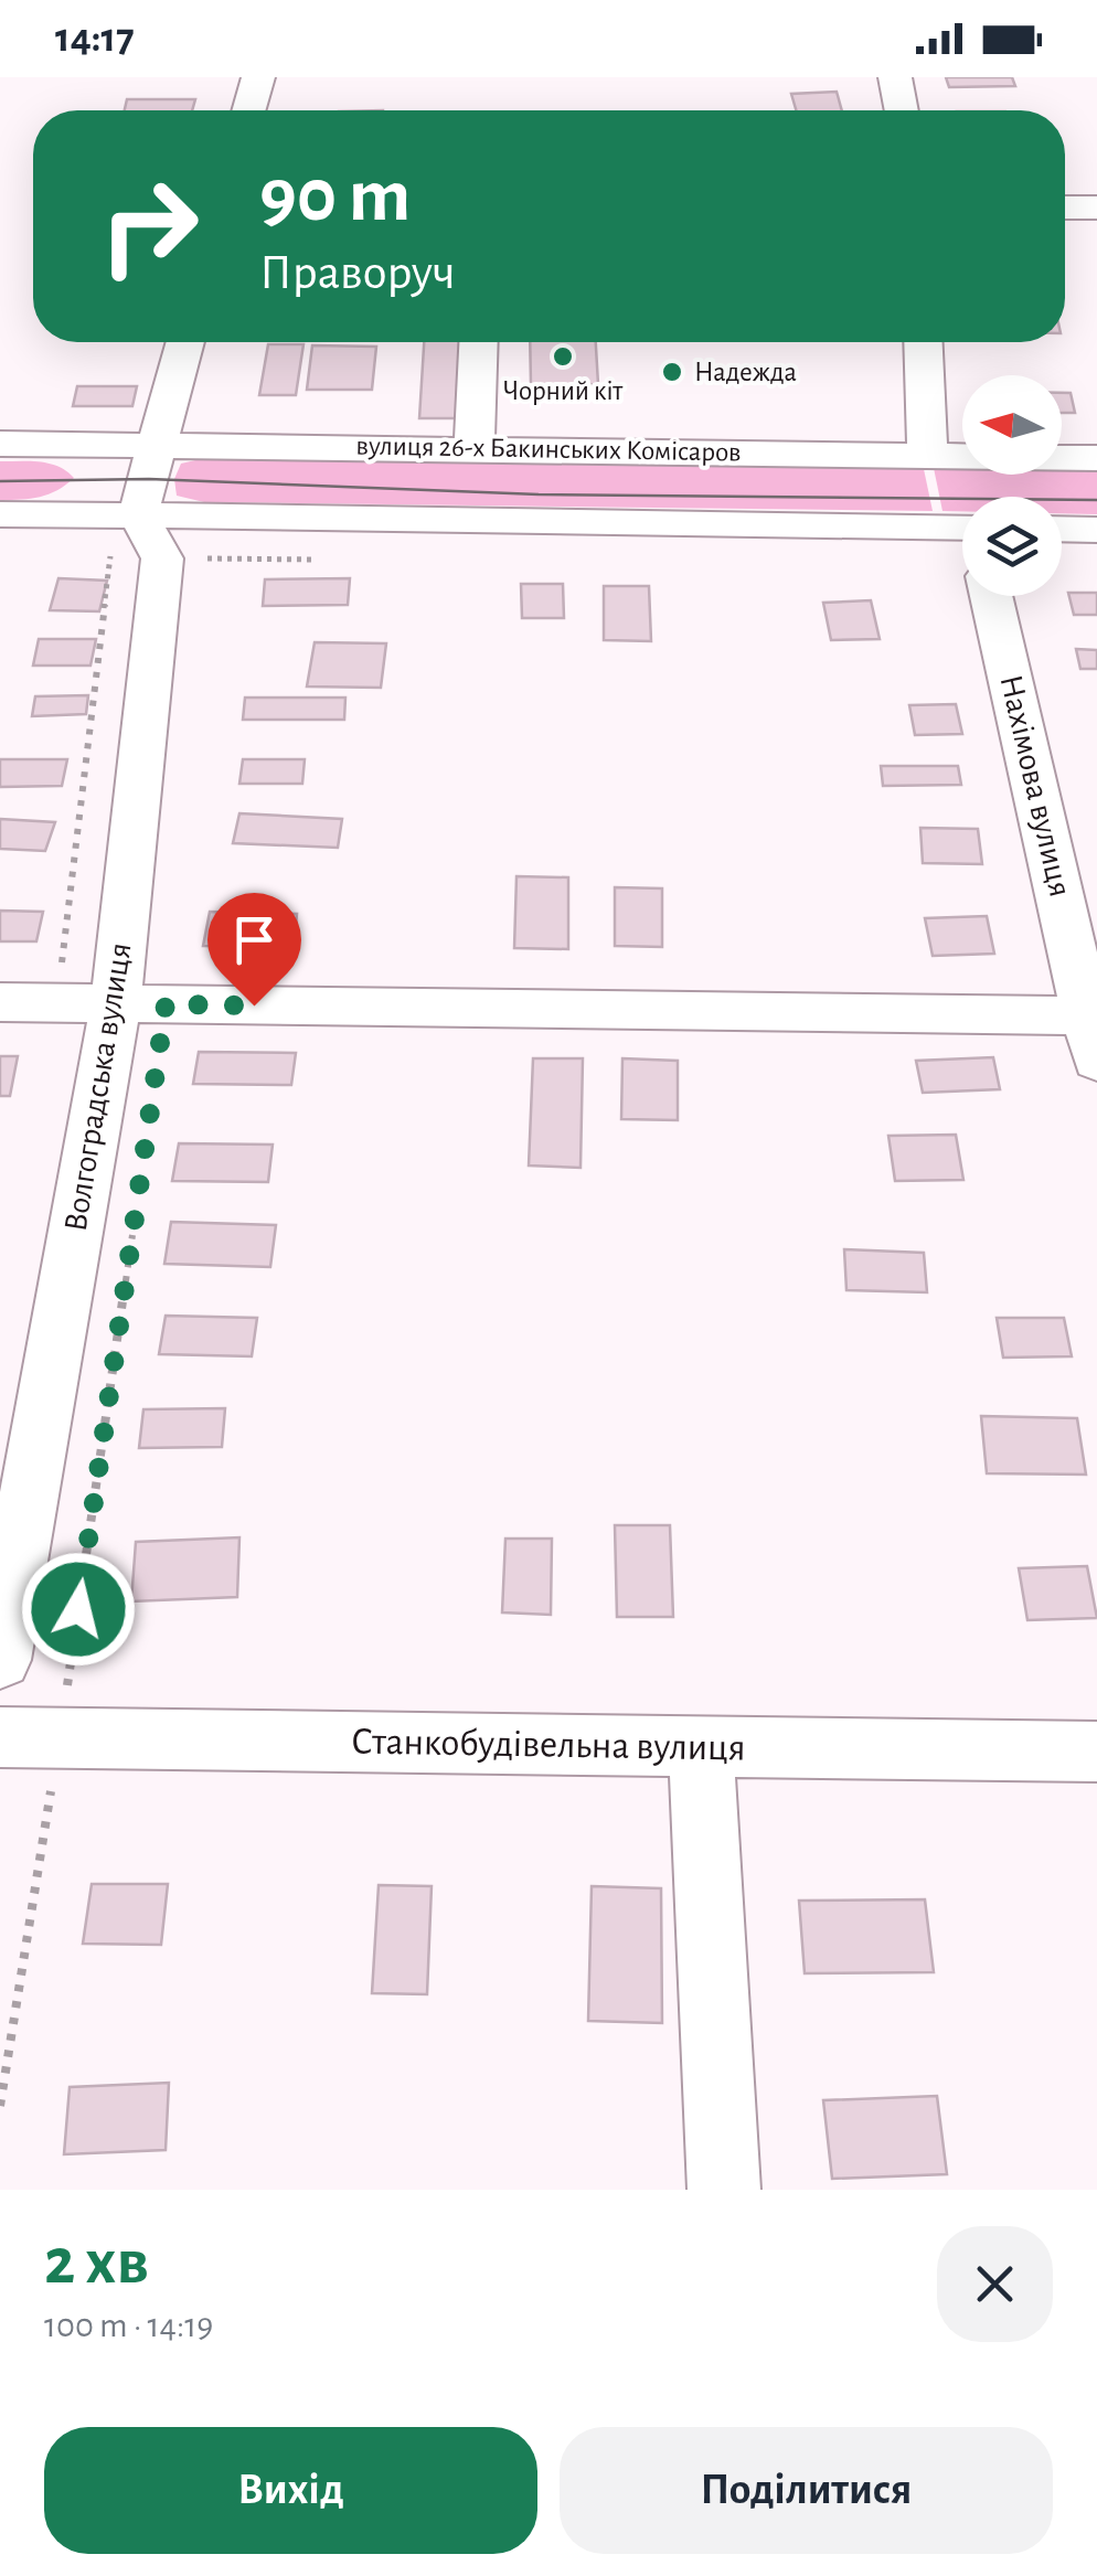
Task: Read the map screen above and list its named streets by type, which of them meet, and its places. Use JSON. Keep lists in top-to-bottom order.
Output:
{
  "streets": {
    "street": [
      "вулиця 26-х Бакинських Комісаров",
      "Нахімова вулиця",
      "Волгоградська вулиця",
      "Станкобудівельна вулиця"
    ]
  },
  "places": ["Чорний кіт", "Надежда"],
  "north": "left",
  "page": {
    "status": "14:17",
    "turn": ["90 m", "Праворуч"],
    "heading": ["2 хв", "100 m · 14:19"],
    "buttons": ["Вихід", "Поділитися"]
  }
}
